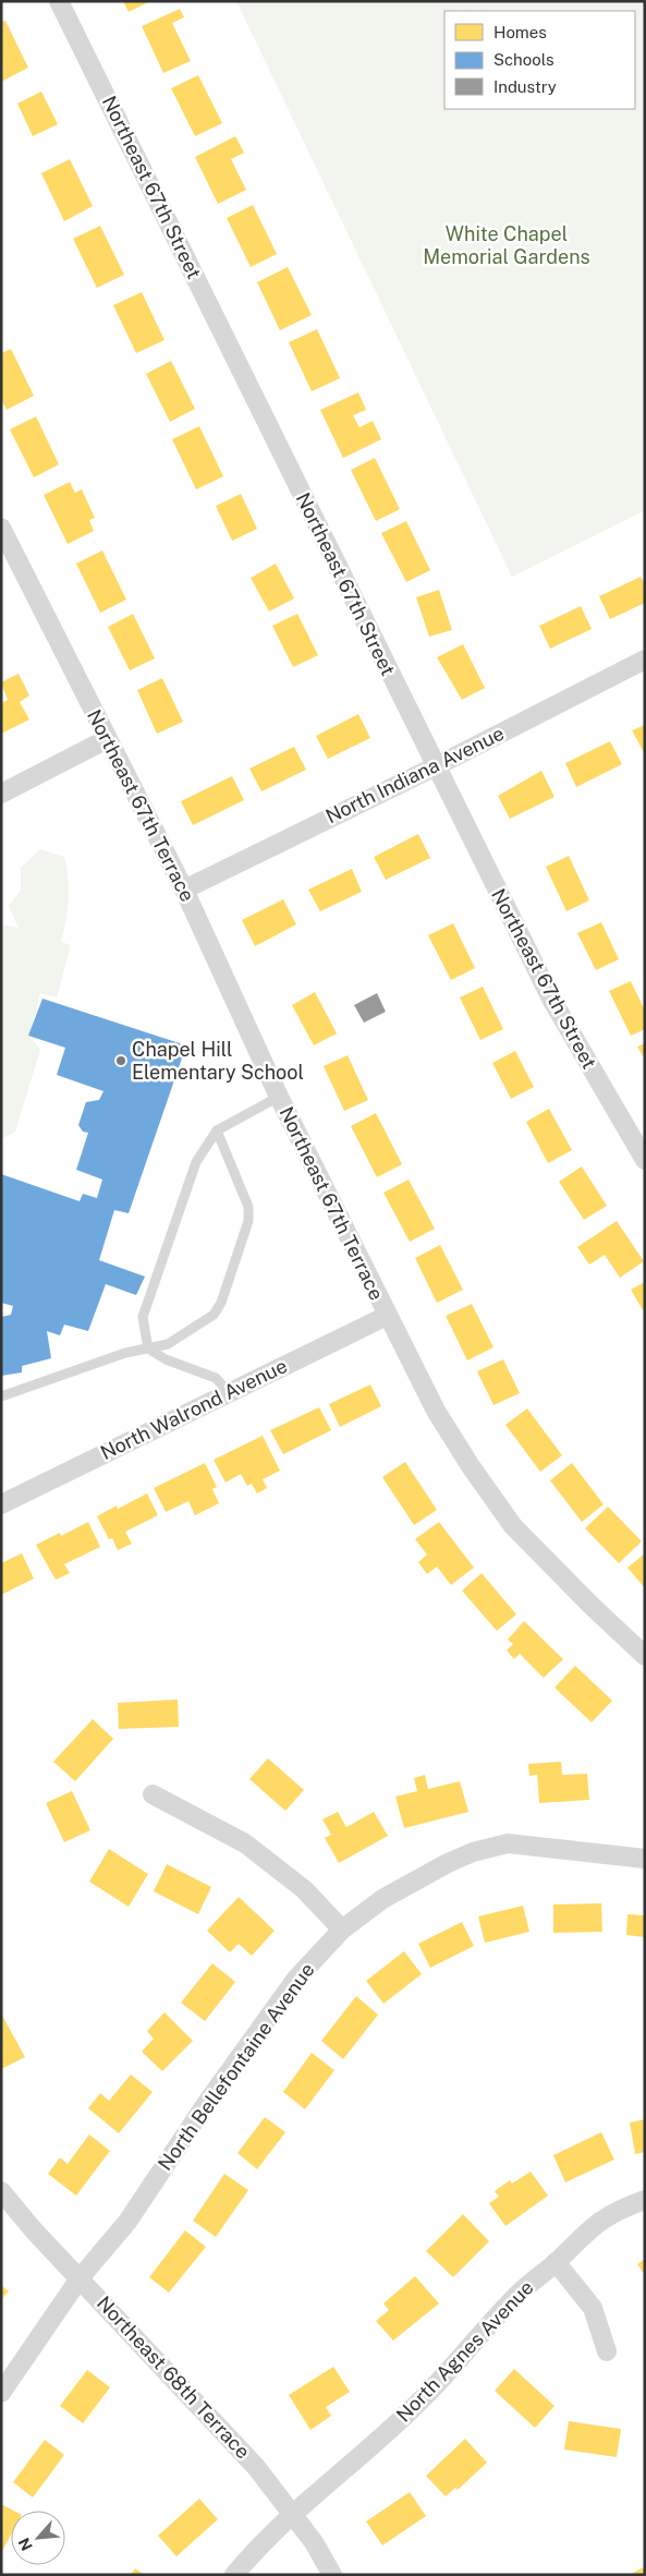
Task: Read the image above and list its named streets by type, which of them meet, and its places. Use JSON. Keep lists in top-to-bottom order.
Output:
{
  "streets": {
    "street": [
      "Northeast 67th Street",
      "North Indiana Avenue",
      "Northeast 67th Terrace",
      "North Walrond Avenue",
      "North Bellefontaine Avenue",
      "North Agnes Avenue",
      "Northeast 68th Terrace"
    ]
  },
  "crossings": [
    ["Northeast 67th Street", "North Indiana Avenue"],
    ["North Indiana Avenue", "Northeast 67th Terrace"],
    ["Northeast 67th Terrace", "North Walrond Avenue"],
    ["North Bellefontaine Avenue", "Northeast 68th Terrace"],
    ["North Agnes Avenue", "Northeast 68th Terrace"]
  ],
  "parks": ["White Chapel Memorial Gardens"],
  "places": ["Chapel Hill Elementary School"],
  "legend": ["Homes", "Schools", "Industry"],
  "north": "bottom left"
}
